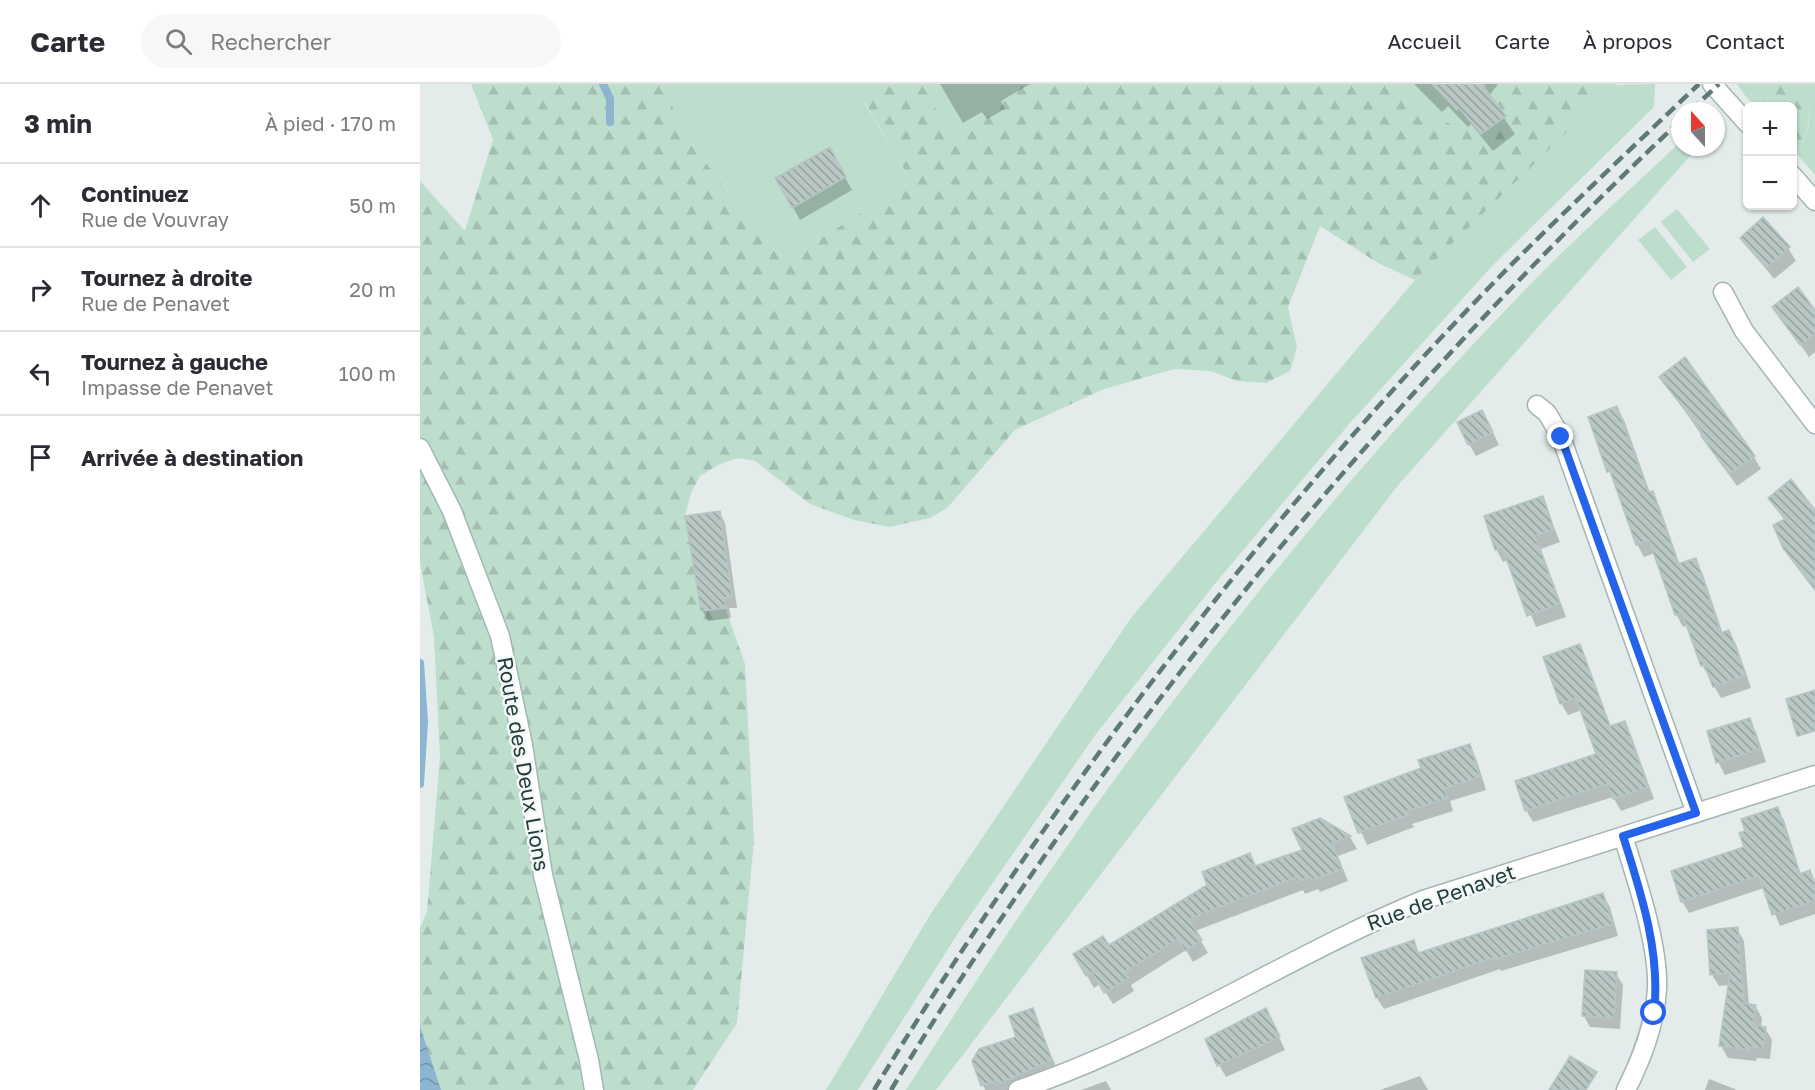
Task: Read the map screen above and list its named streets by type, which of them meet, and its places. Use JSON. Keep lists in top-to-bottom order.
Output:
{
  "streets": {
    "street": ["Route des Deux Lions", "Rue de Penavet"]
  },
  "north": "top",
  "page": {
    "header": "Carte",
    "search": "Rechercher",
    "nav": [
      "Accueil",
      "Carte",
      "À propos",
      "Contact"
    ],
    "heading": ["3 min", "À pied · 170 m"],
    "map_buttons": ["+", "−"],
    "list": [
      ["Continuez", "Rue de Vouvray", "50 m"],
      ["Tournez à droite", "Rue de Penavet", "20 m"],
      ["Tournez à gauche", "Impasse de Penavet", "100 m"],
      "Arrivée à destination"
    ]
  }
}
